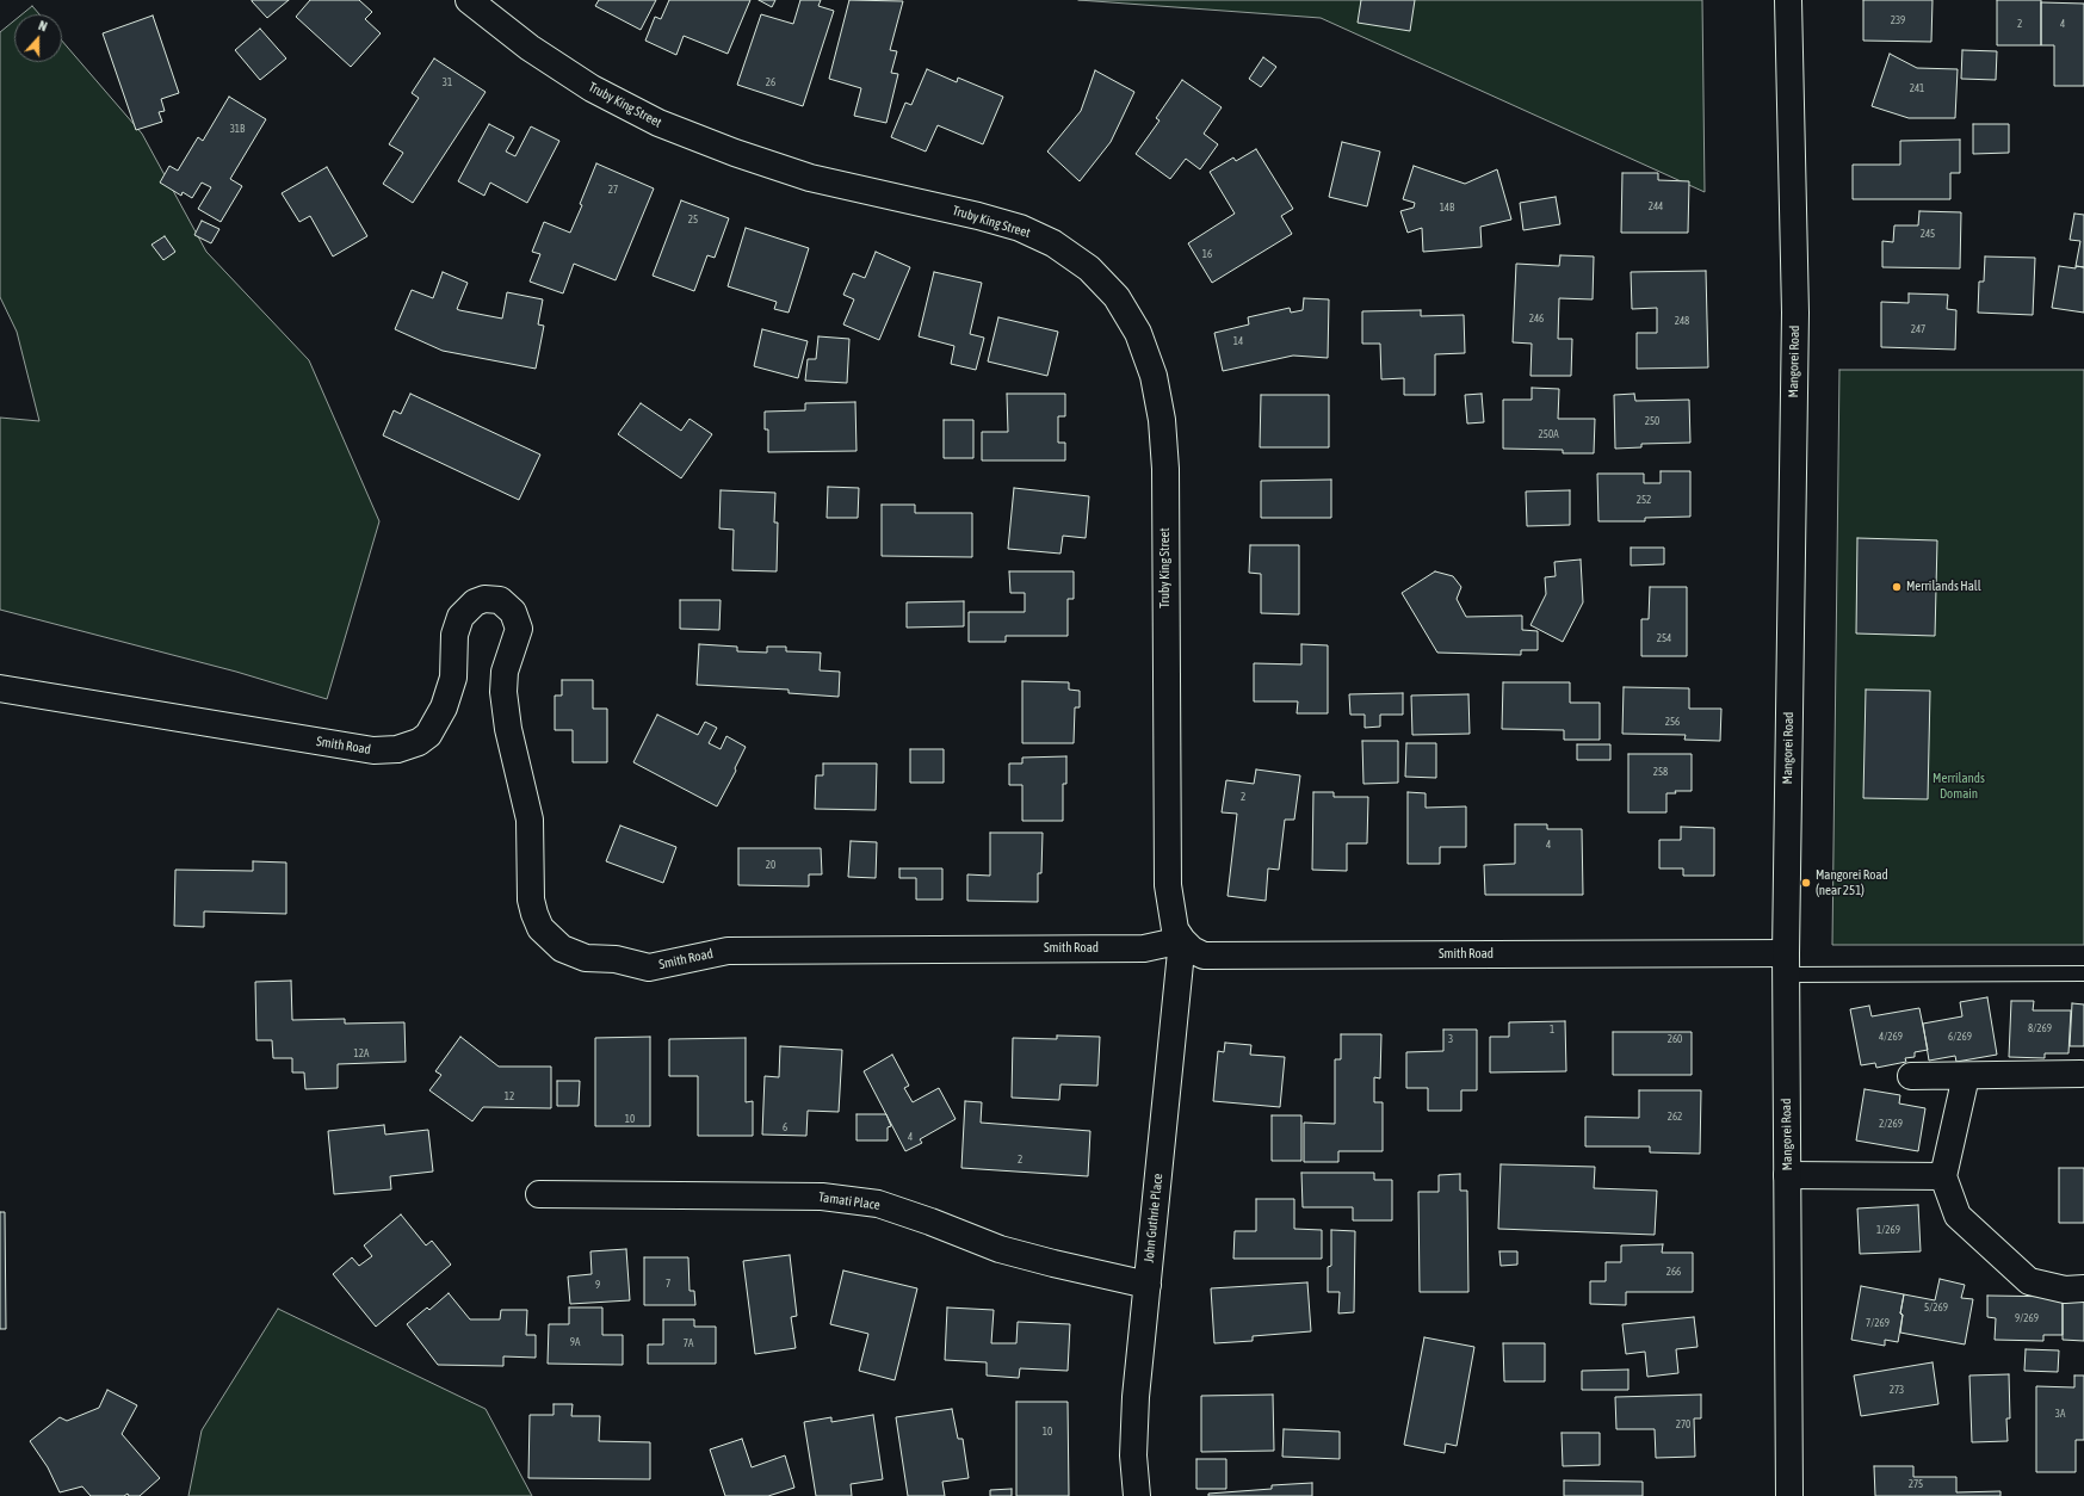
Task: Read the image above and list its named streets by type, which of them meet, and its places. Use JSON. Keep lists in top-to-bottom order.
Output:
{
  "streets": {
    "street": [
      "Truby King Street",
      "Mangorei Road",
      "Smith Road",
      "Tamati Place",
      "John Guthrie Place"
    ]
  },
  "crossings": [
    ["Truby King Street", "Smith Road"],
    ["Truby King Street", "John Guthrie Place"],
    ["Mangorei Road", "Smith Road"],
    ["Smith Road", "John Guthrie Place"],
    ["Tamati Place", "John Guthrie Place"]
  ],
  "parks": ["Merrilands Domain"],
  "places": ["Merrilands Hall", "Mangorei Road (near 251)"],
  "house_numbers": [
    "239",
    "2",
    "4",
    "31",
    "26",
    "241",
    "31B",
    "27",
    "244",
    "14B",
    "25",
    "245",
    "16",
    "246",
    "248",
    "247",
    "14",
    "250",
    "250A",
    "252",
    "254",
    "256",
    "258",
    "2",
    "4",
    "20",
    "8/269",
    "1",
    "4/269",
    "6/269",
    "3",
    "260",
    "12A",
    "12",
    "262",
    "10",
    "2/269",
    "6",
    "4",
    "2",
    "1/269",
    "266",
    "7",
    "9",
    "5/269",
    "9/269",
    "7/269",
    "9A",
    "7A",
    "273",
    "3A",
    "270",
    "10",
    "275"
  ],
  "north": "top"
}
